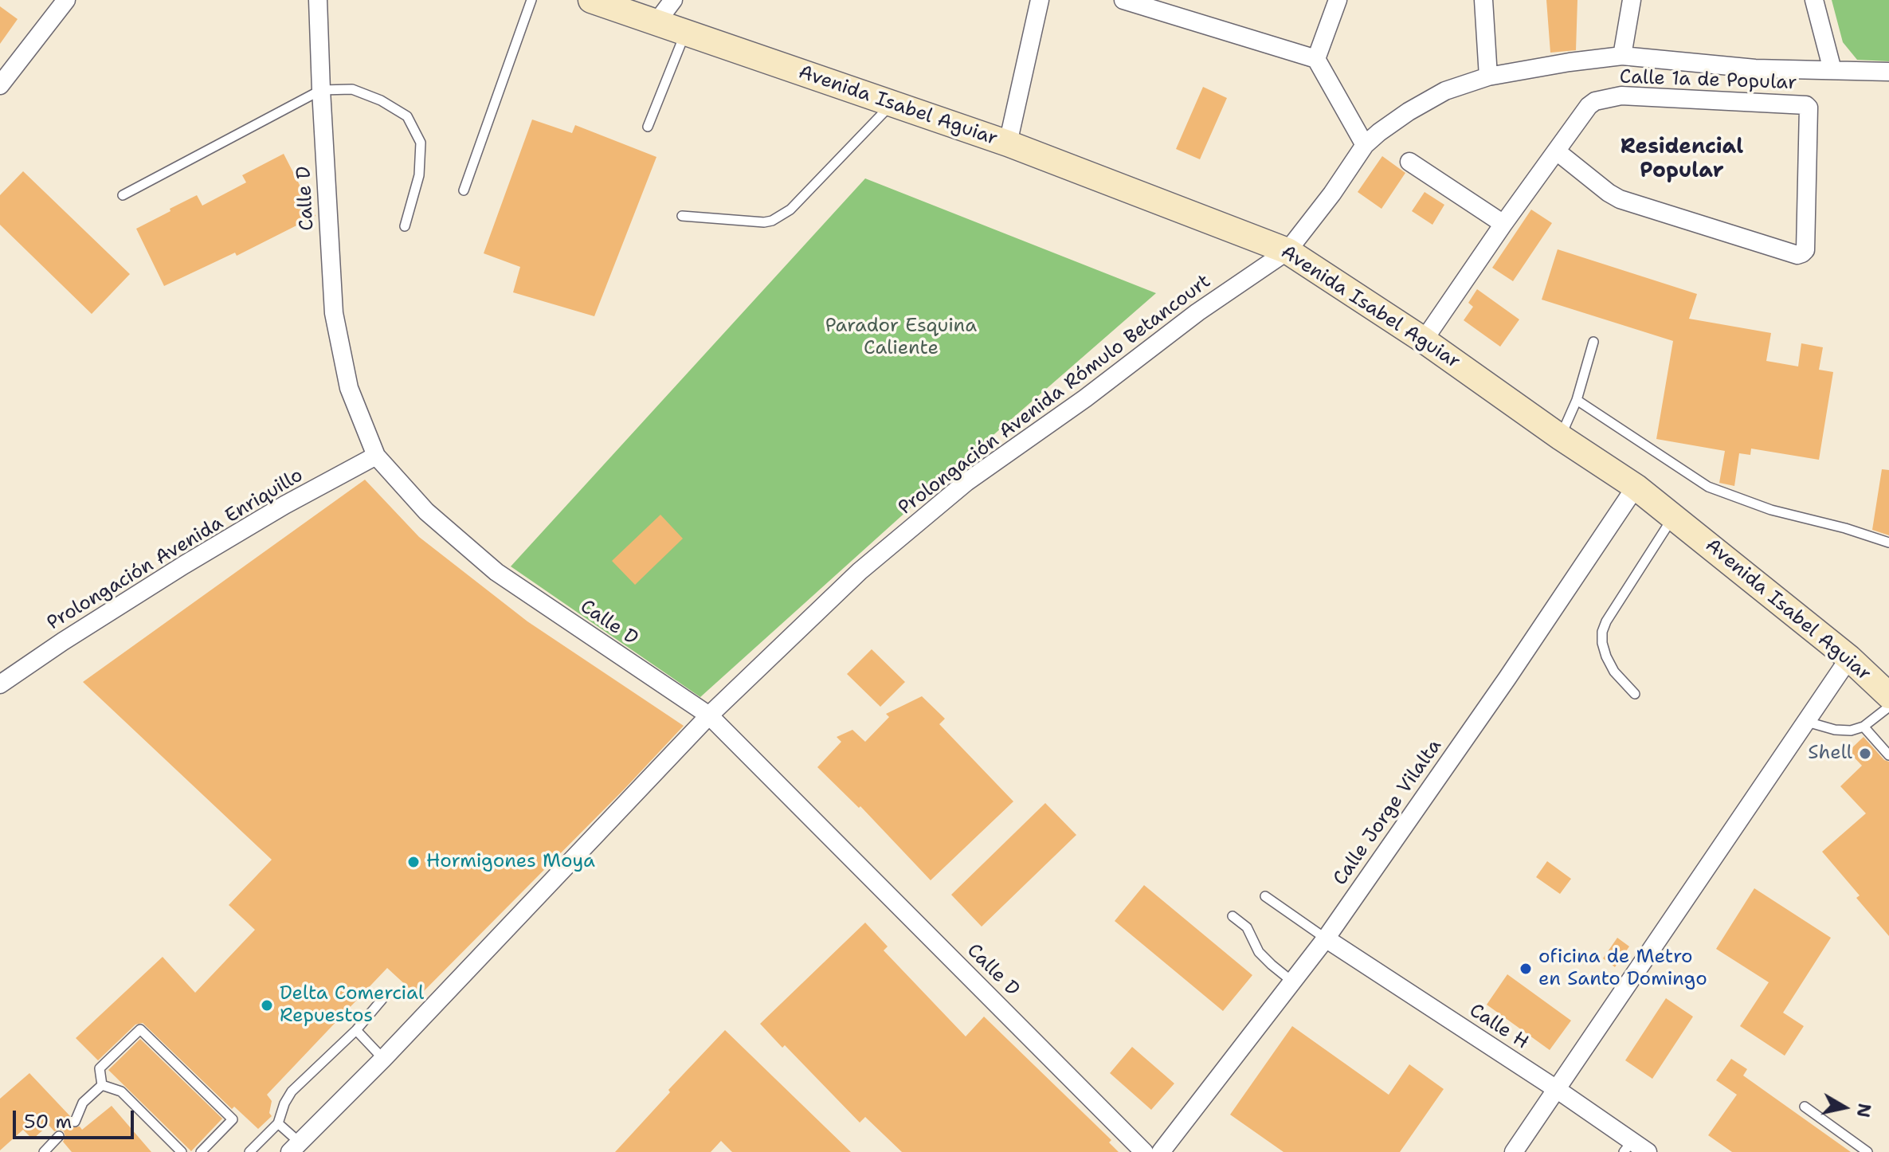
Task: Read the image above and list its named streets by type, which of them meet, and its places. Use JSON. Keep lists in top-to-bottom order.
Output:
{
  "streets": {
    "main road": ["Avenida Isabel Aguiar"],
    "street": [
      "Calle 1a de Popular",
      "Calle D",
      "Prolongación Avenida Rómulo Betancourt",
      "Prolongación Avenida Enriquillo",
      "Calle Jorge Vilalta",
      "Calle H"
    ]
  },
  "crossings": [
    ["Calle 1a de Popular", "Avenida Isabel Aguiar"],
    ["Avenida Isabel Aguiar", "Prolongación Avenida Rómulo Betancourt"],
    ["Avenida Isabel Aguiar", "Calle Jorge Vilalta"],
    ["Calle D", "Prolongación Avenida Rómulo Betancourt"],
    ["Calle D", "Prolongación Avenida Enriquillo"],
    ["Calle Jorge Vilalta", "Calle H"]
  ],
  "districts": ["Residencial Popular"],
  "parks": ["Parador Esquina Caliente"],
  "places": [
    "Shell",
    "Hormigones Moya",
    "oficina de Metro en Santo Domingo",
    "Delta Comercial Repuestos"
  ],
  "scale_bar": "50 m",
  "north": "right"
}
